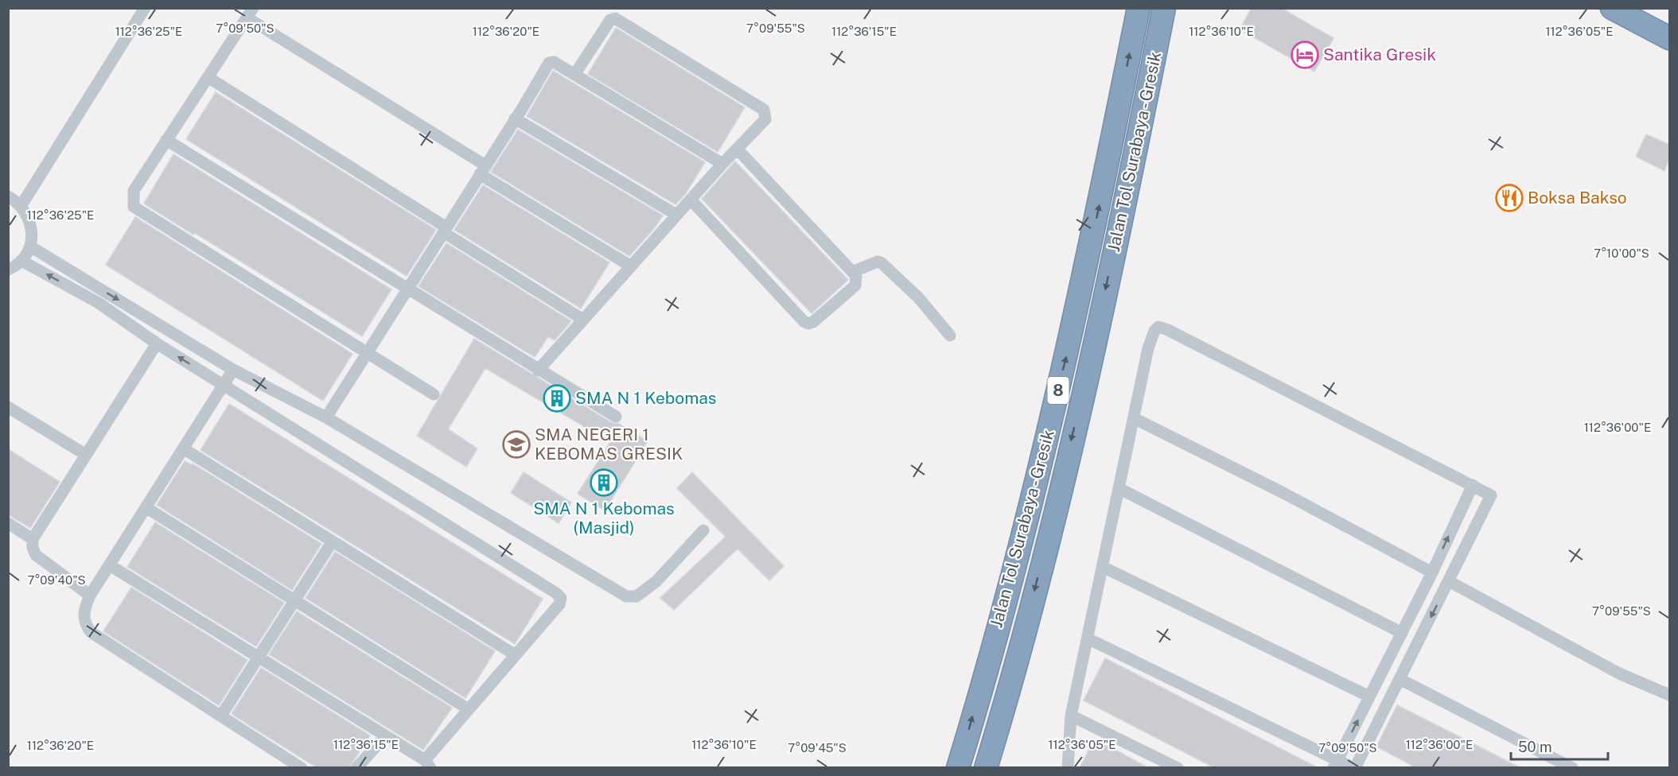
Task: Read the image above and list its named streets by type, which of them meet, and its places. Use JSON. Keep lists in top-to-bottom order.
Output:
{
  "streets": {
    "highway": ["Jalan Tol Surabaya - Gresik", "8"]
  },
  "places": {
    "hotel": ["Santika Gresik"],
    "restaurant": ["Boksa Bakso"],
    "building": ["SMA N 1 Kebomas", "SMA N 1 Kebomas (Masjid)"],
    "school or university": ["SMA NEGERI 1 KEBOMAS GRESIK"]
  },
  "scale_bar": "50 m",
  "coordinates": [
    "7°09'50\"S",
    "7°09'55\"S",
    "112°36'25\"E",
    "112°36'20\"E",
    "112°36'15\"E",
    "112°36'10\"E",
    "112°36'05\"E",
    "7°10'00\"S",
    "112°36'00\"E",
    "7°09'40\"S",
    "7°09'45\"S"
  ]
}
